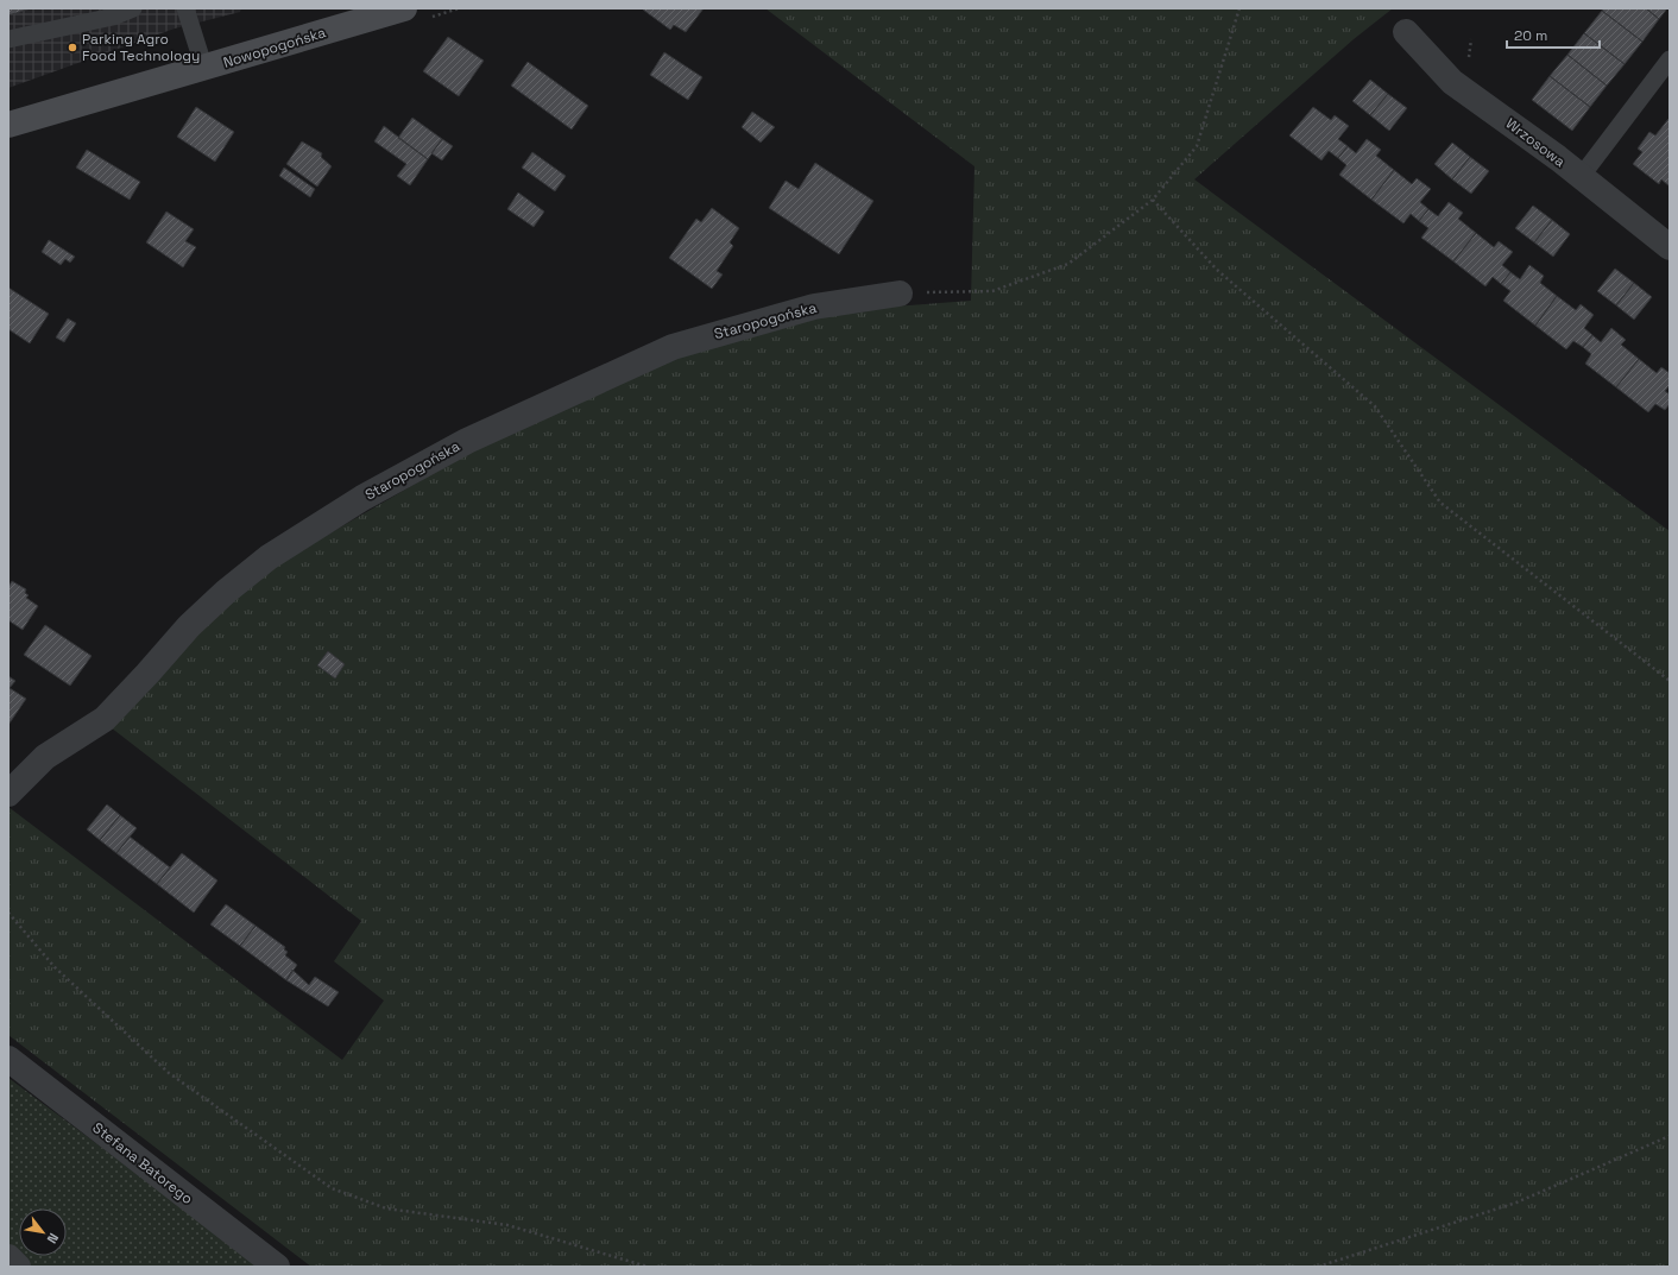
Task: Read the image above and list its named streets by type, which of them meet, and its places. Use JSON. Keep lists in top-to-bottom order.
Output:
{
  "streets": {
    "street": [
      "Nowopogońska",
      "Wrzosowa",
      "Staropogońska",
      "Stefana Batorego"
    ]
  },
  "places": ["Parking Agro Food Technology"],
  "scale_bar": "20 m",
  "north": "bottom right"
}
